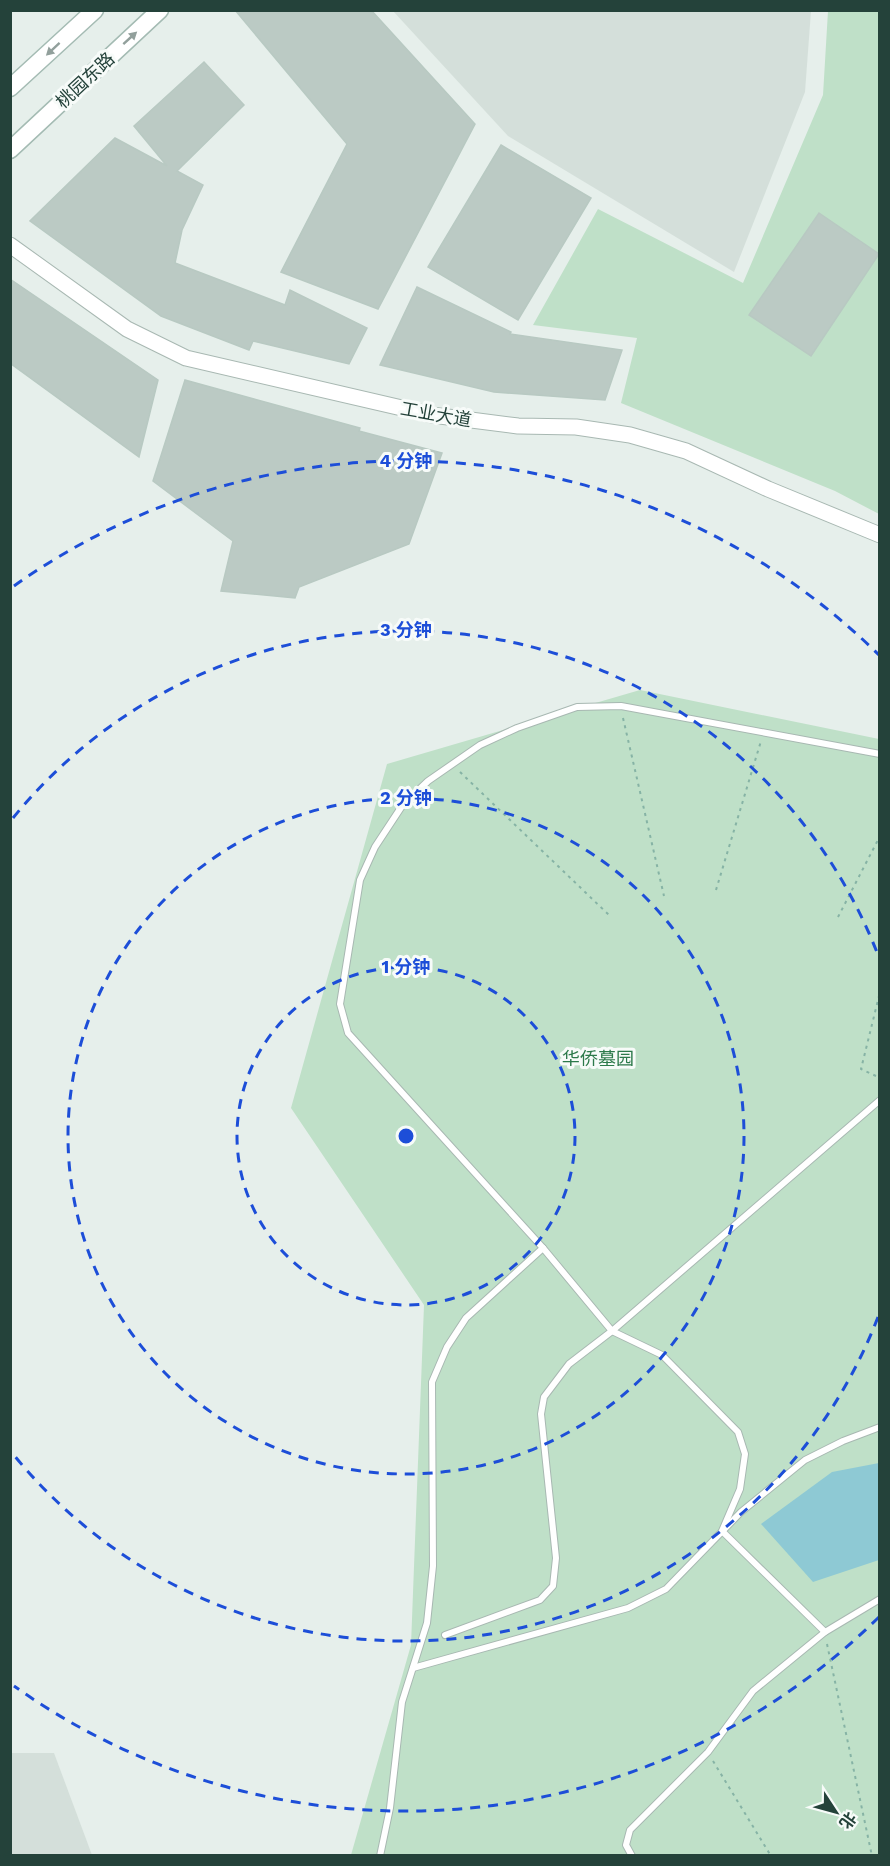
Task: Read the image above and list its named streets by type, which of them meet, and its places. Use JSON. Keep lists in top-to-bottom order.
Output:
{
  "streets": {
    "main road": ["桃园东路"],
    "street": ["工业大道"]
  },
  "parks": ["华侨墓园"],
  "north": "bottom right",
  "rings": [
    "4 分钟",
    "3 分钟",
    "2 分钟",
    "1 分钟"
  ]
}
